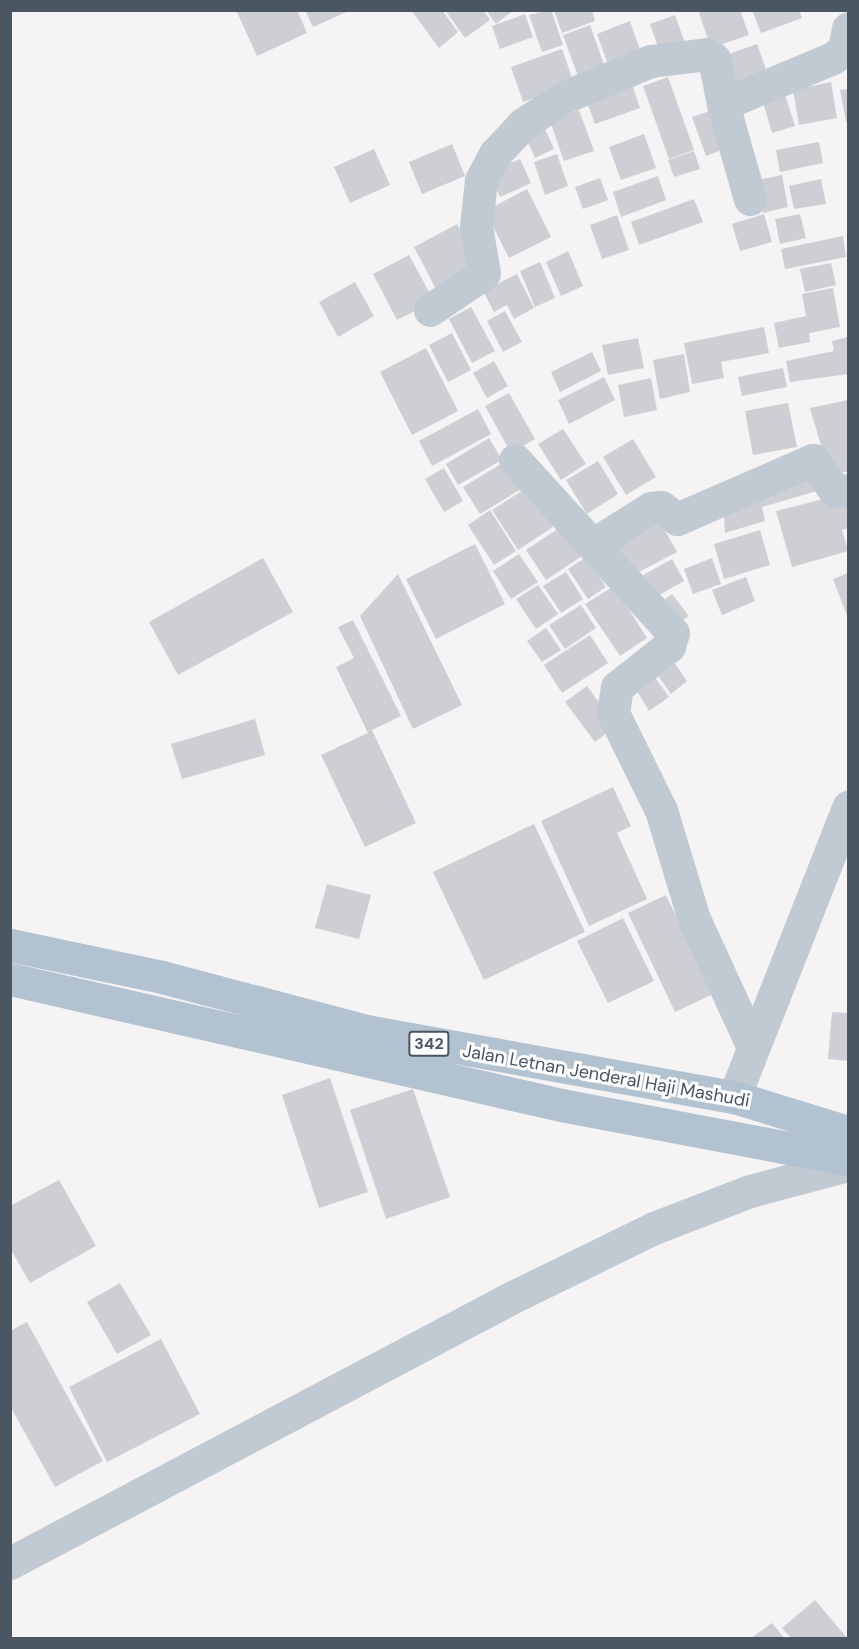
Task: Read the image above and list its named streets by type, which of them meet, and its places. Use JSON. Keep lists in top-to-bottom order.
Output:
{
  "streets": {
    "main road": ["342", "Jalan Letnan Jenderal Haji Mashudi"]
  }
}
